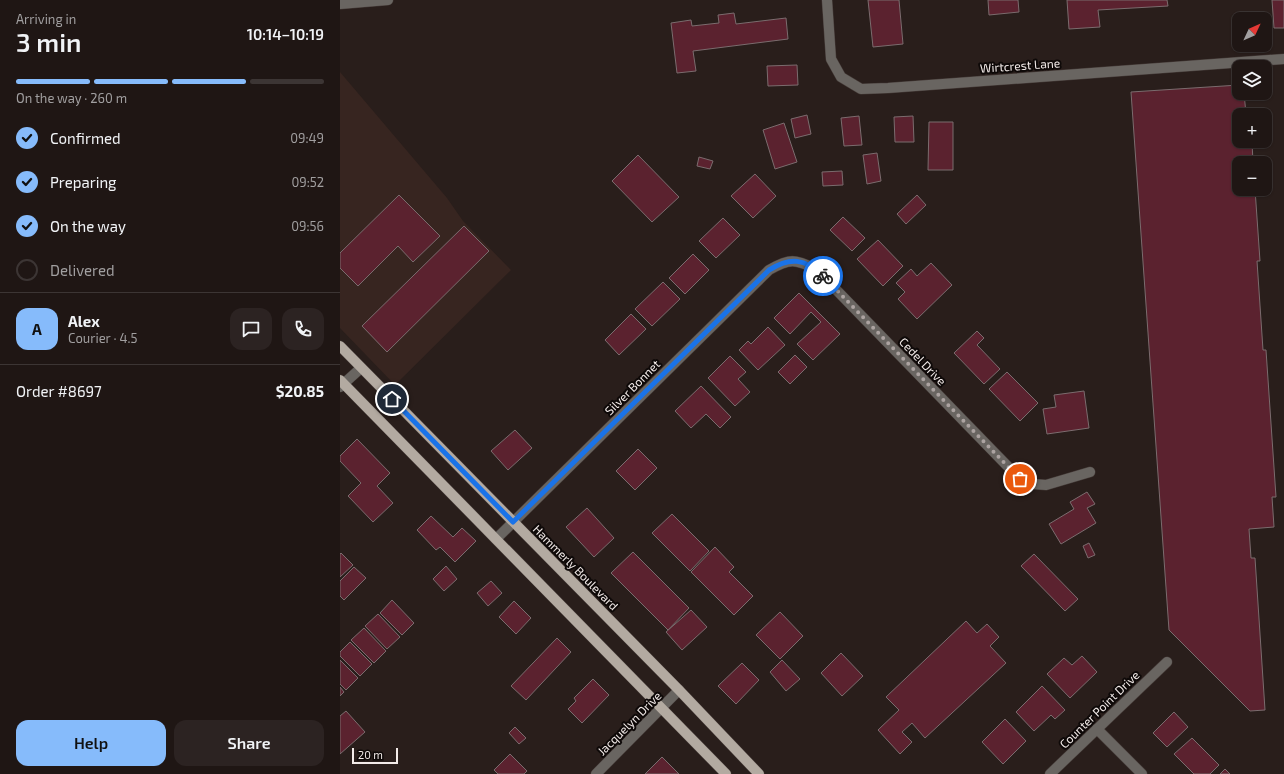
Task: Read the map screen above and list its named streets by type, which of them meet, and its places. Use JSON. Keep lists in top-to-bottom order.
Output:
{
  "streets": {
    "main road": ["Hammerly Boulevard"],
    "street": [
      "Wirtcrest Lane",
      "Cedel Drive",
      "Silver Bonnet",
      "Counter Point Drive",
      "Jacquelyn Drive"
    ]
  },
  "crossings": [
    ["Cedel Drive", "Silver Bonnet"],
    ["Silver Bonnet", "Hammerly Boulevard"],
    ["Hammerly Boulevard", "Jacquelyn Drive"]
  ],
  "scale_bar": "20 m",
  "north": "top right",
  "page": {
    "heading": ["3 min", "Arriving in", "10:14–10:19"],
    "panel": [
      "Alex",
      "Courier · 4.5",
      "Order #8697",
      "$20.85"
    ],
    "map_buttons": ["+", "−"],
    "bar": "On the way · 260 m",
    "list": [
      ["Confirmed", "09:49"],
      ["Preparing", "09:52"],
      ["On the way", "09:56"],
      "Delivered"
    ],
    "round": "A",
    "buttons": ["Help", "Share"],
    "scale": "20 m"
  }
}
